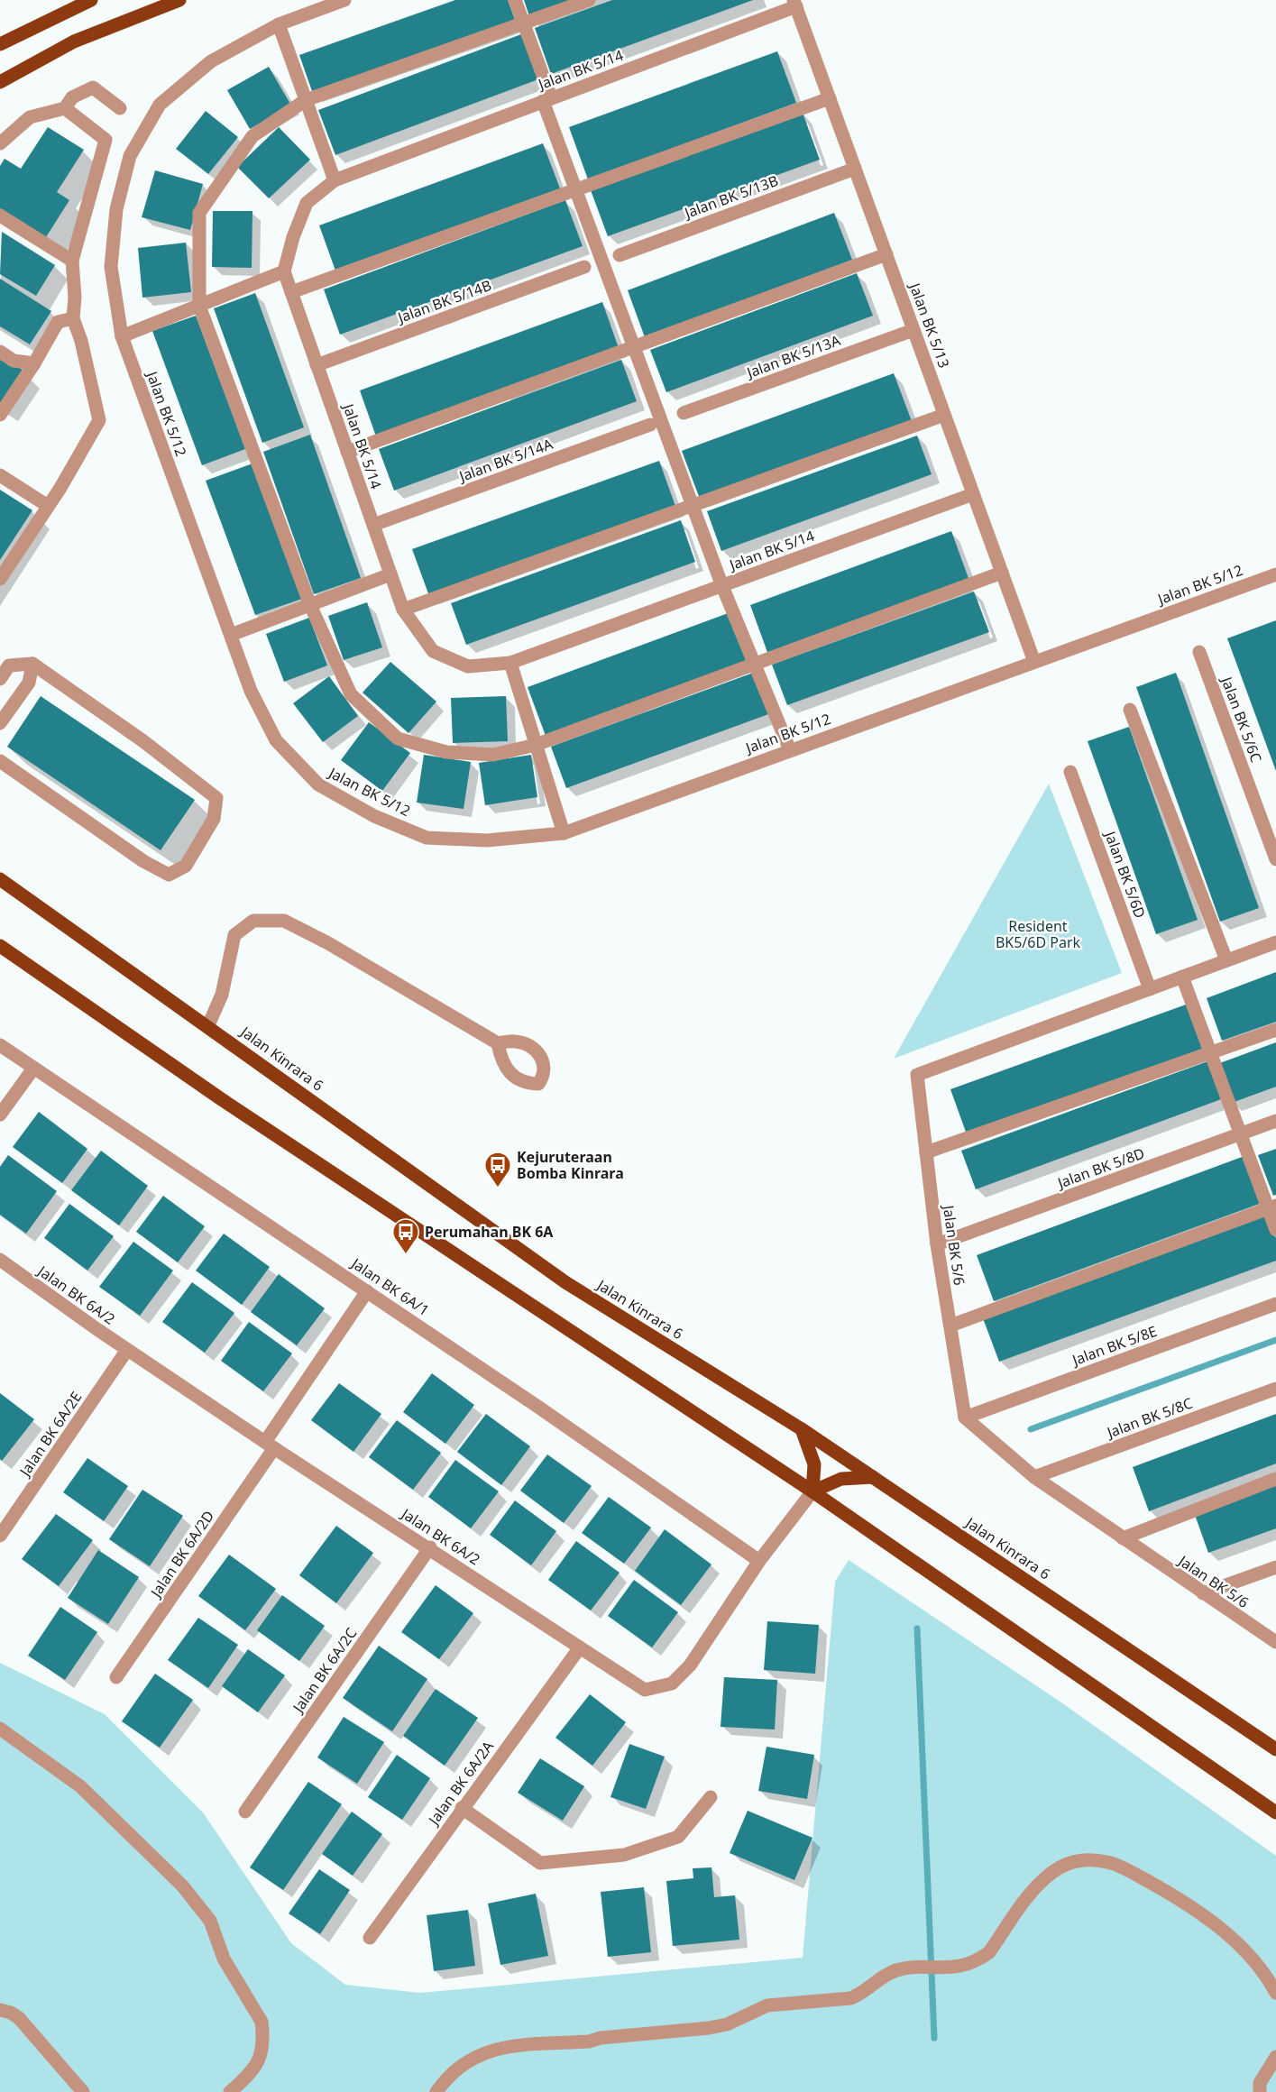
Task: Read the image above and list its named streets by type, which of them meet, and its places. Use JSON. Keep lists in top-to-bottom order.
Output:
{
  "streets": {
    "main road": ["Jalan Kinrara 6"],
    "street": [
      "Jalan BK 5/14",
      "Jalan BK 5/13B",
      "Jalan BK 5/14B",
      "Jalan BK 5/13",
      "Jalan BK 5/13A",
      "Jalan BK 5/12",
      "Jalan BK 5/14A",
      "Jalan BK 5/6C",
      "Jalan BK 5/6D",
      "Jalan BK 5/8D",
      "Jalan BK 5/6",
      "Jalan BK 6A/1",
      "Jalan BK 6A/2",
      "Jalan BK 5/8E",
      "Jalan BK 5/8C",
      "Jalan BK 6A/2E",
      "Jalan BK 6A/2D",
      "Jalan BK 6A/2C",
      "Jalan BK 6A/2A"
    ]
  },
  "crossings": [
    ["Jalan BK 5/14", "Jalan BK 5/14B"],
    ["Jalan BK 5/14", "Jalan BK 5/13"],
    ["Jalan BK 5/14", "Jalan BK 5/14A"],
    ["Jalan BK 5/13B", "Jalan BK 5/13"],
    ["Jalan BK 5/13", "Jalan BK 5/13A"],
    ["Jalan BK 5/13", "Jalan BK 5/12"],
    ["Jalan BK 5/6D", "Jalan BK 5/6"],
    ["Jalan BK 5/8D", "Jalan BK 5/6"],
    ["Jalan BK 5/6", "Jalan BK 5/8E"],
    ["Jalan BK 5/6", "Jalan BK 5/8C"],
    ["Jalan BK 6A/1", "Jalan BK 6A/2"],
    ["Jalan BK 6A/1", "Jalan BK 6A/2D"],
    ["Jalan BK 6A/2", "Jalan BK 6A/2E"],
    ["Jalan BK 6A/2", "Jalan BK 6A/2D"],
    ["Jalan BK 6A/2", "Jalan BK 6A/2C"],
    ["Jalan BK 6A/2", "Jalan BK 6A/2A"]
  ],
  "parks": ["Resident BK5/6D Park"],
  "places": {
    "bus stop": ["Kejuruteraan Bomba Kinrara", "Perumahan BK 6A"]
  }
}
